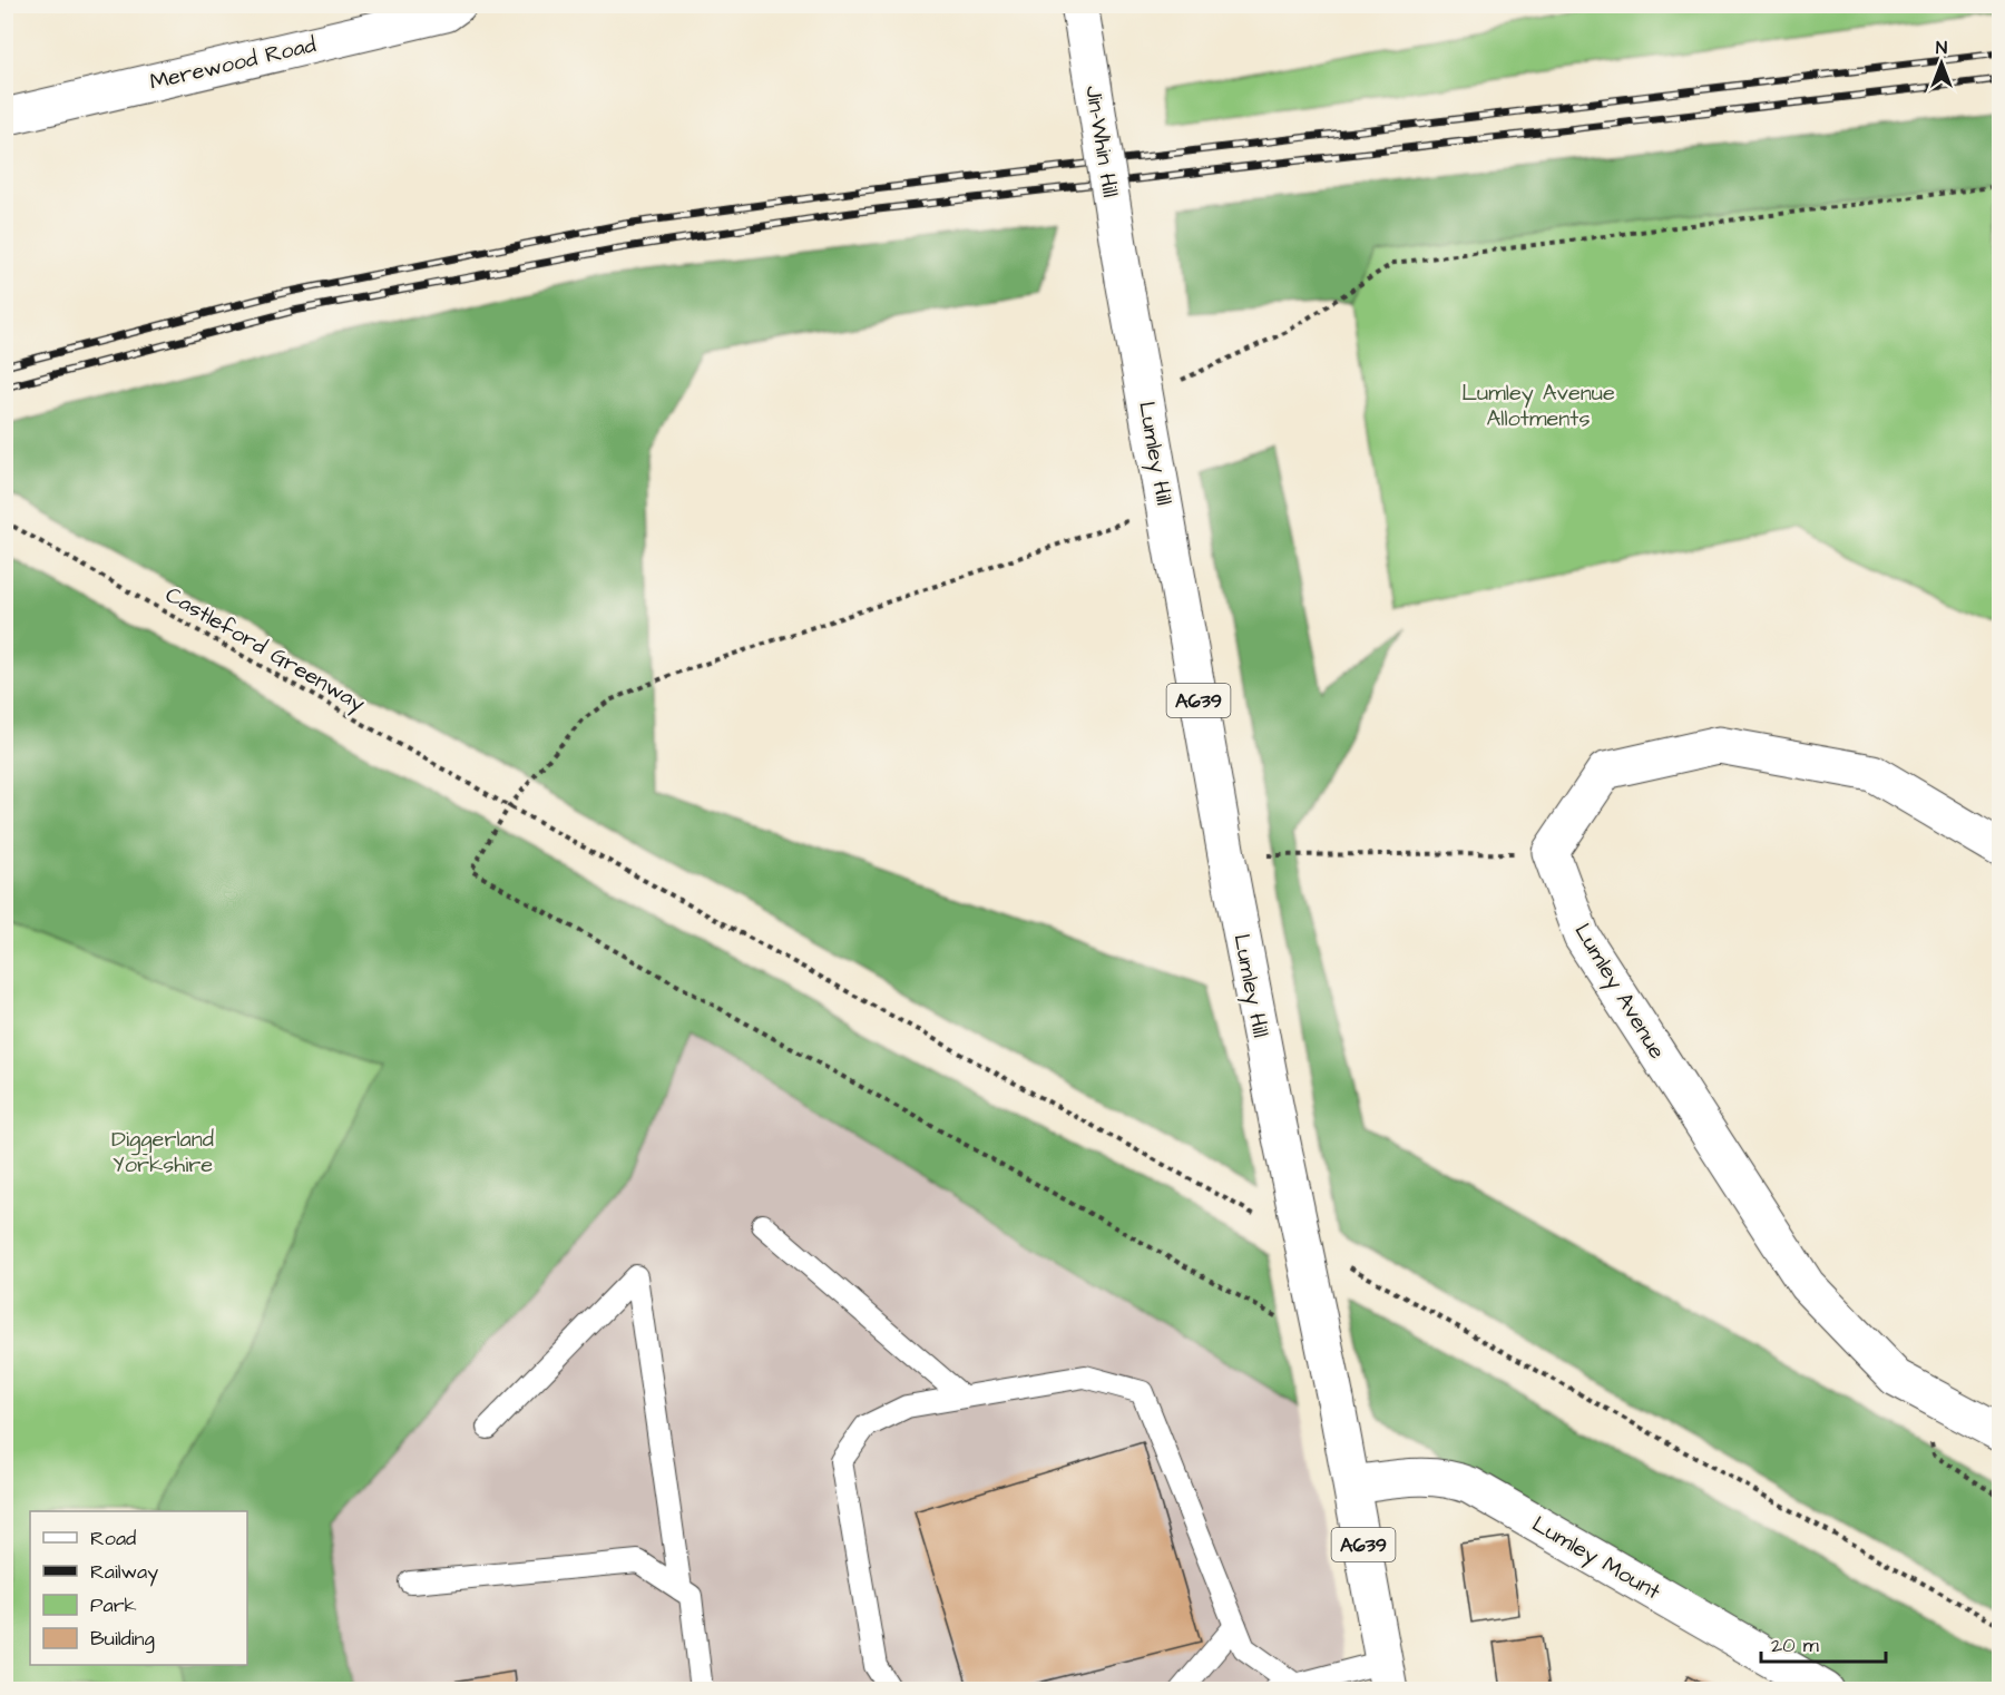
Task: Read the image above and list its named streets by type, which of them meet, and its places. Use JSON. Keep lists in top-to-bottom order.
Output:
{
  "streets": {
    "street": [
      "Merewood Road",
      "Jin-Whin Hill",
      "Lumley Hill",
      "A639",
      "Lumley Avenue",
      "Lumley Mount"
    ],
    "path": ["Castleford Greenway"]
  },
  "crossings": [
    ["Jin-Whin Hill", "Lumley Hill"],
    ["Lumley Hill", "Lumley Mount"]
  ],
  "parks": ["Lumley Avenue Allotments", "Diggerland Yorkshire"],
  "legend": [
    "Road",
    "Railway",
    "Park",
    "Building"
  ],
  "scale_bar": "20 m",
  "north": "top"
}
